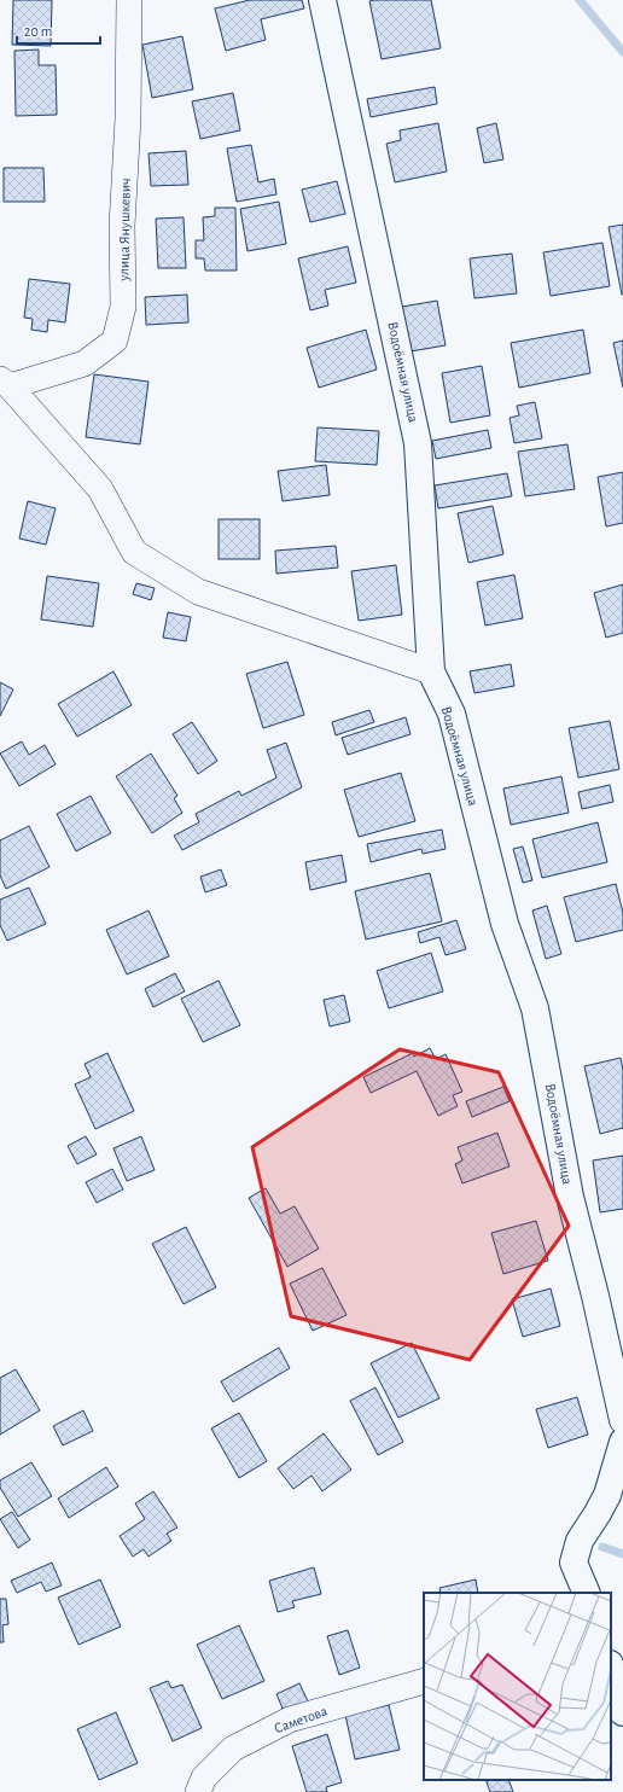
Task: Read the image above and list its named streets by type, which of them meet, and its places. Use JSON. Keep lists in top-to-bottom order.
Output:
{
  "streets": {
    "street": ["улица Янушкевич", "Водоёмная улица", "Саметова"]
  },
  "scale_bar": "20 m"
}
